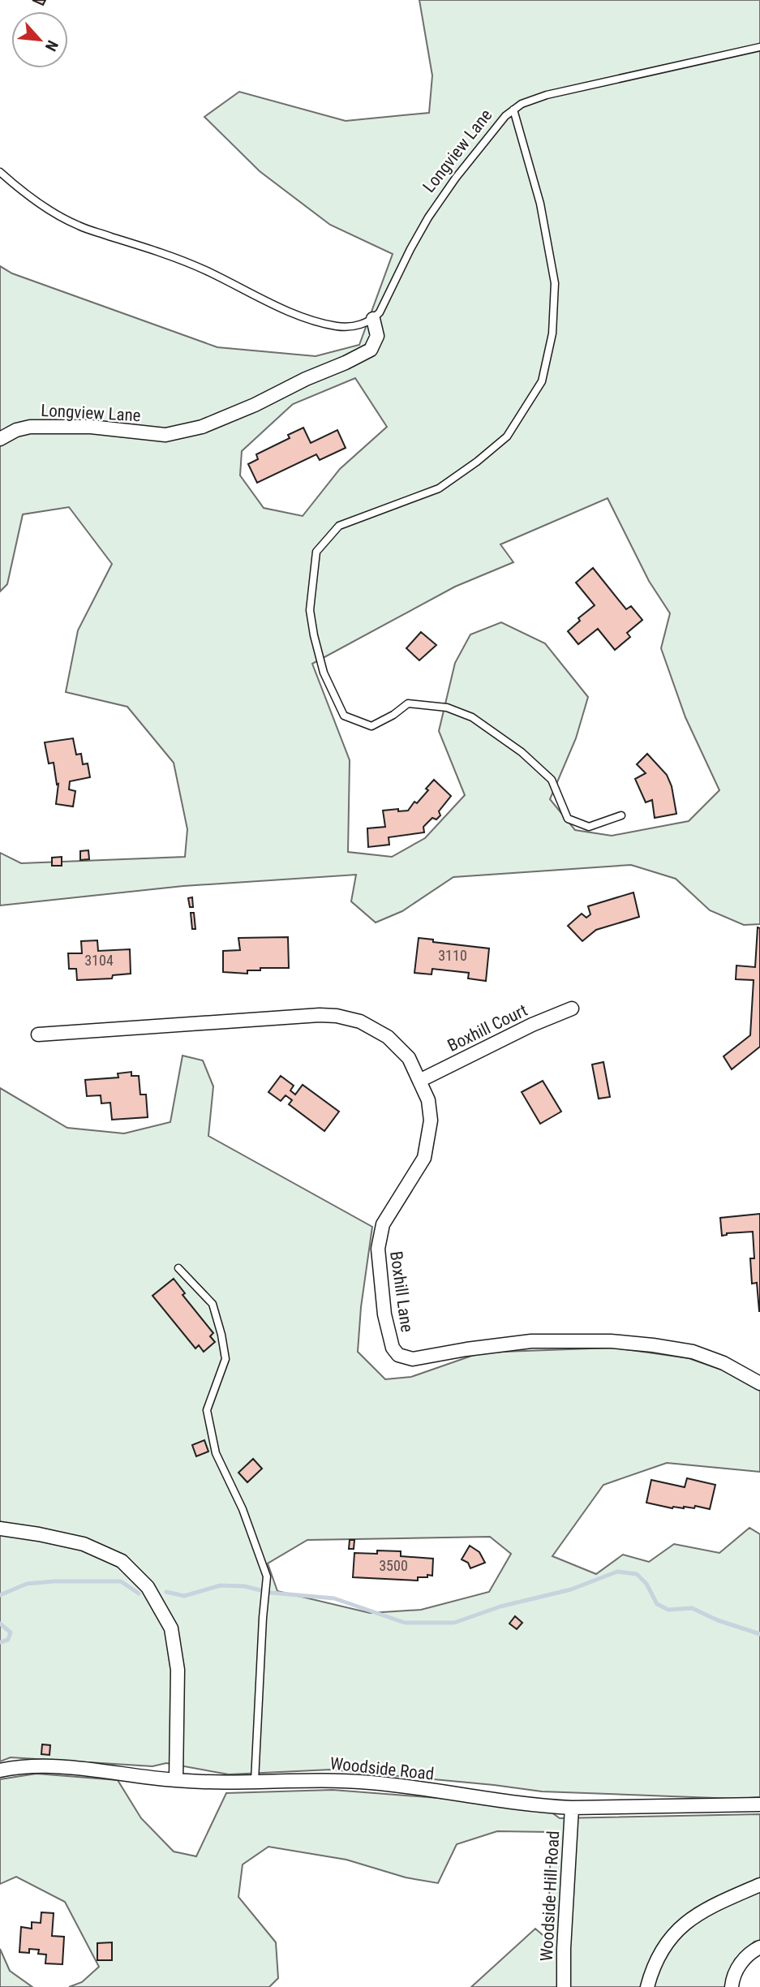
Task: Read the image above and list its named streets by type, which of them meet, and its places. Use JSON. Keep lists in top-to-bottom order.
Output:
{
  "streets": {
    "street": [
      "Longview Lane",
      "Boxhill Court",
      "Boxhill Lane",
      "Woodside Road",
      "Woodside Hill Road"
    ]
  },
  "crossings": [
    ["Boxhill Court", "Boxhill Lane"],
    ["Woodside Road", "Woodside Hill Road"]
  ],
  "house_numbers": ["3110", "3104", "3500"],
  "north": "bottom right"
}
